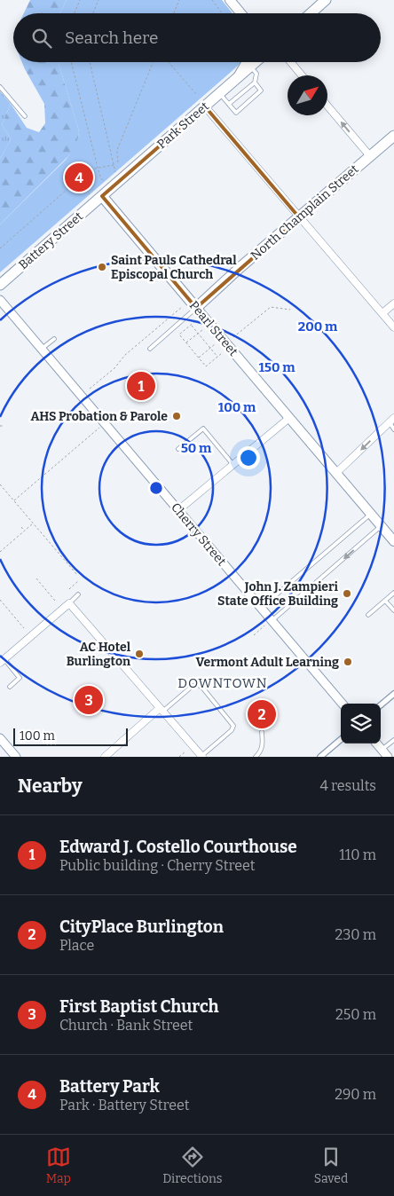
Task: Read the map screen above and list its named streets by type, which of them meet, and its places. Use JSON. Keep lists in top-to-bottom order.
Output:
{
  "streets": {
    "main road": [
      "Park Street",
      "North Champlain Street",
      "Battery Street",
      "Pearl Street"
    ],
    "street": ["Cherry Street"]
  },
  "crossings": [
    ["Park Street", "Battery Street"],
    ["Park Street", "Pearl Street"],
    ["North Champlain Street", "Pearl Street"],
    ["Battery Street", "Pearl Street"]
  ],
  "districts": ["DOWNTOWN"],
  "places": [
    "Saint Pauls Cathedral Episcopal Church",
    "AHS Probation & Parole",
    "John J. Zampieri State Office Building",
    "AC Hotel Burlington",
    "Vermont Adult Learning"
  ],
  "scale_bar": "100 m",
  "north": "top right",
  "page": {
    "search": "Search here",
    "pins": [
      "4",
      "1",
      "3",
      "2"
    ],
    "scale": "100 m",
    "heading": ["Nearby", "4 results"],
    "list": [
      {
        "mark": "1",
        "name": "Edward J. Costello Courthouse",
        "note": "Public building · Cherry Street",
        "value": "110 m"
      },
      {
        "mark": "2",
        "name": "CityPlace Burlington",
        "note": "Place",
        "value": "230 m"
      },
      {
        "mark": "3",
        "name": "First Baptist Church",
        "note": "Church · Bank Street",
        "value": "250 m"
      },
      {
        "mark": "4",
        "name": "Battery Park",
        "note": "Park · Battery Street",
        "value": "290 m"
      }
    ],
    "nav": ["Map", "Directions", "Saved"]
  },
  "rings": [
    "200 m",
    "150 m",
    "100 m",
    "50 m"
  ]
}
